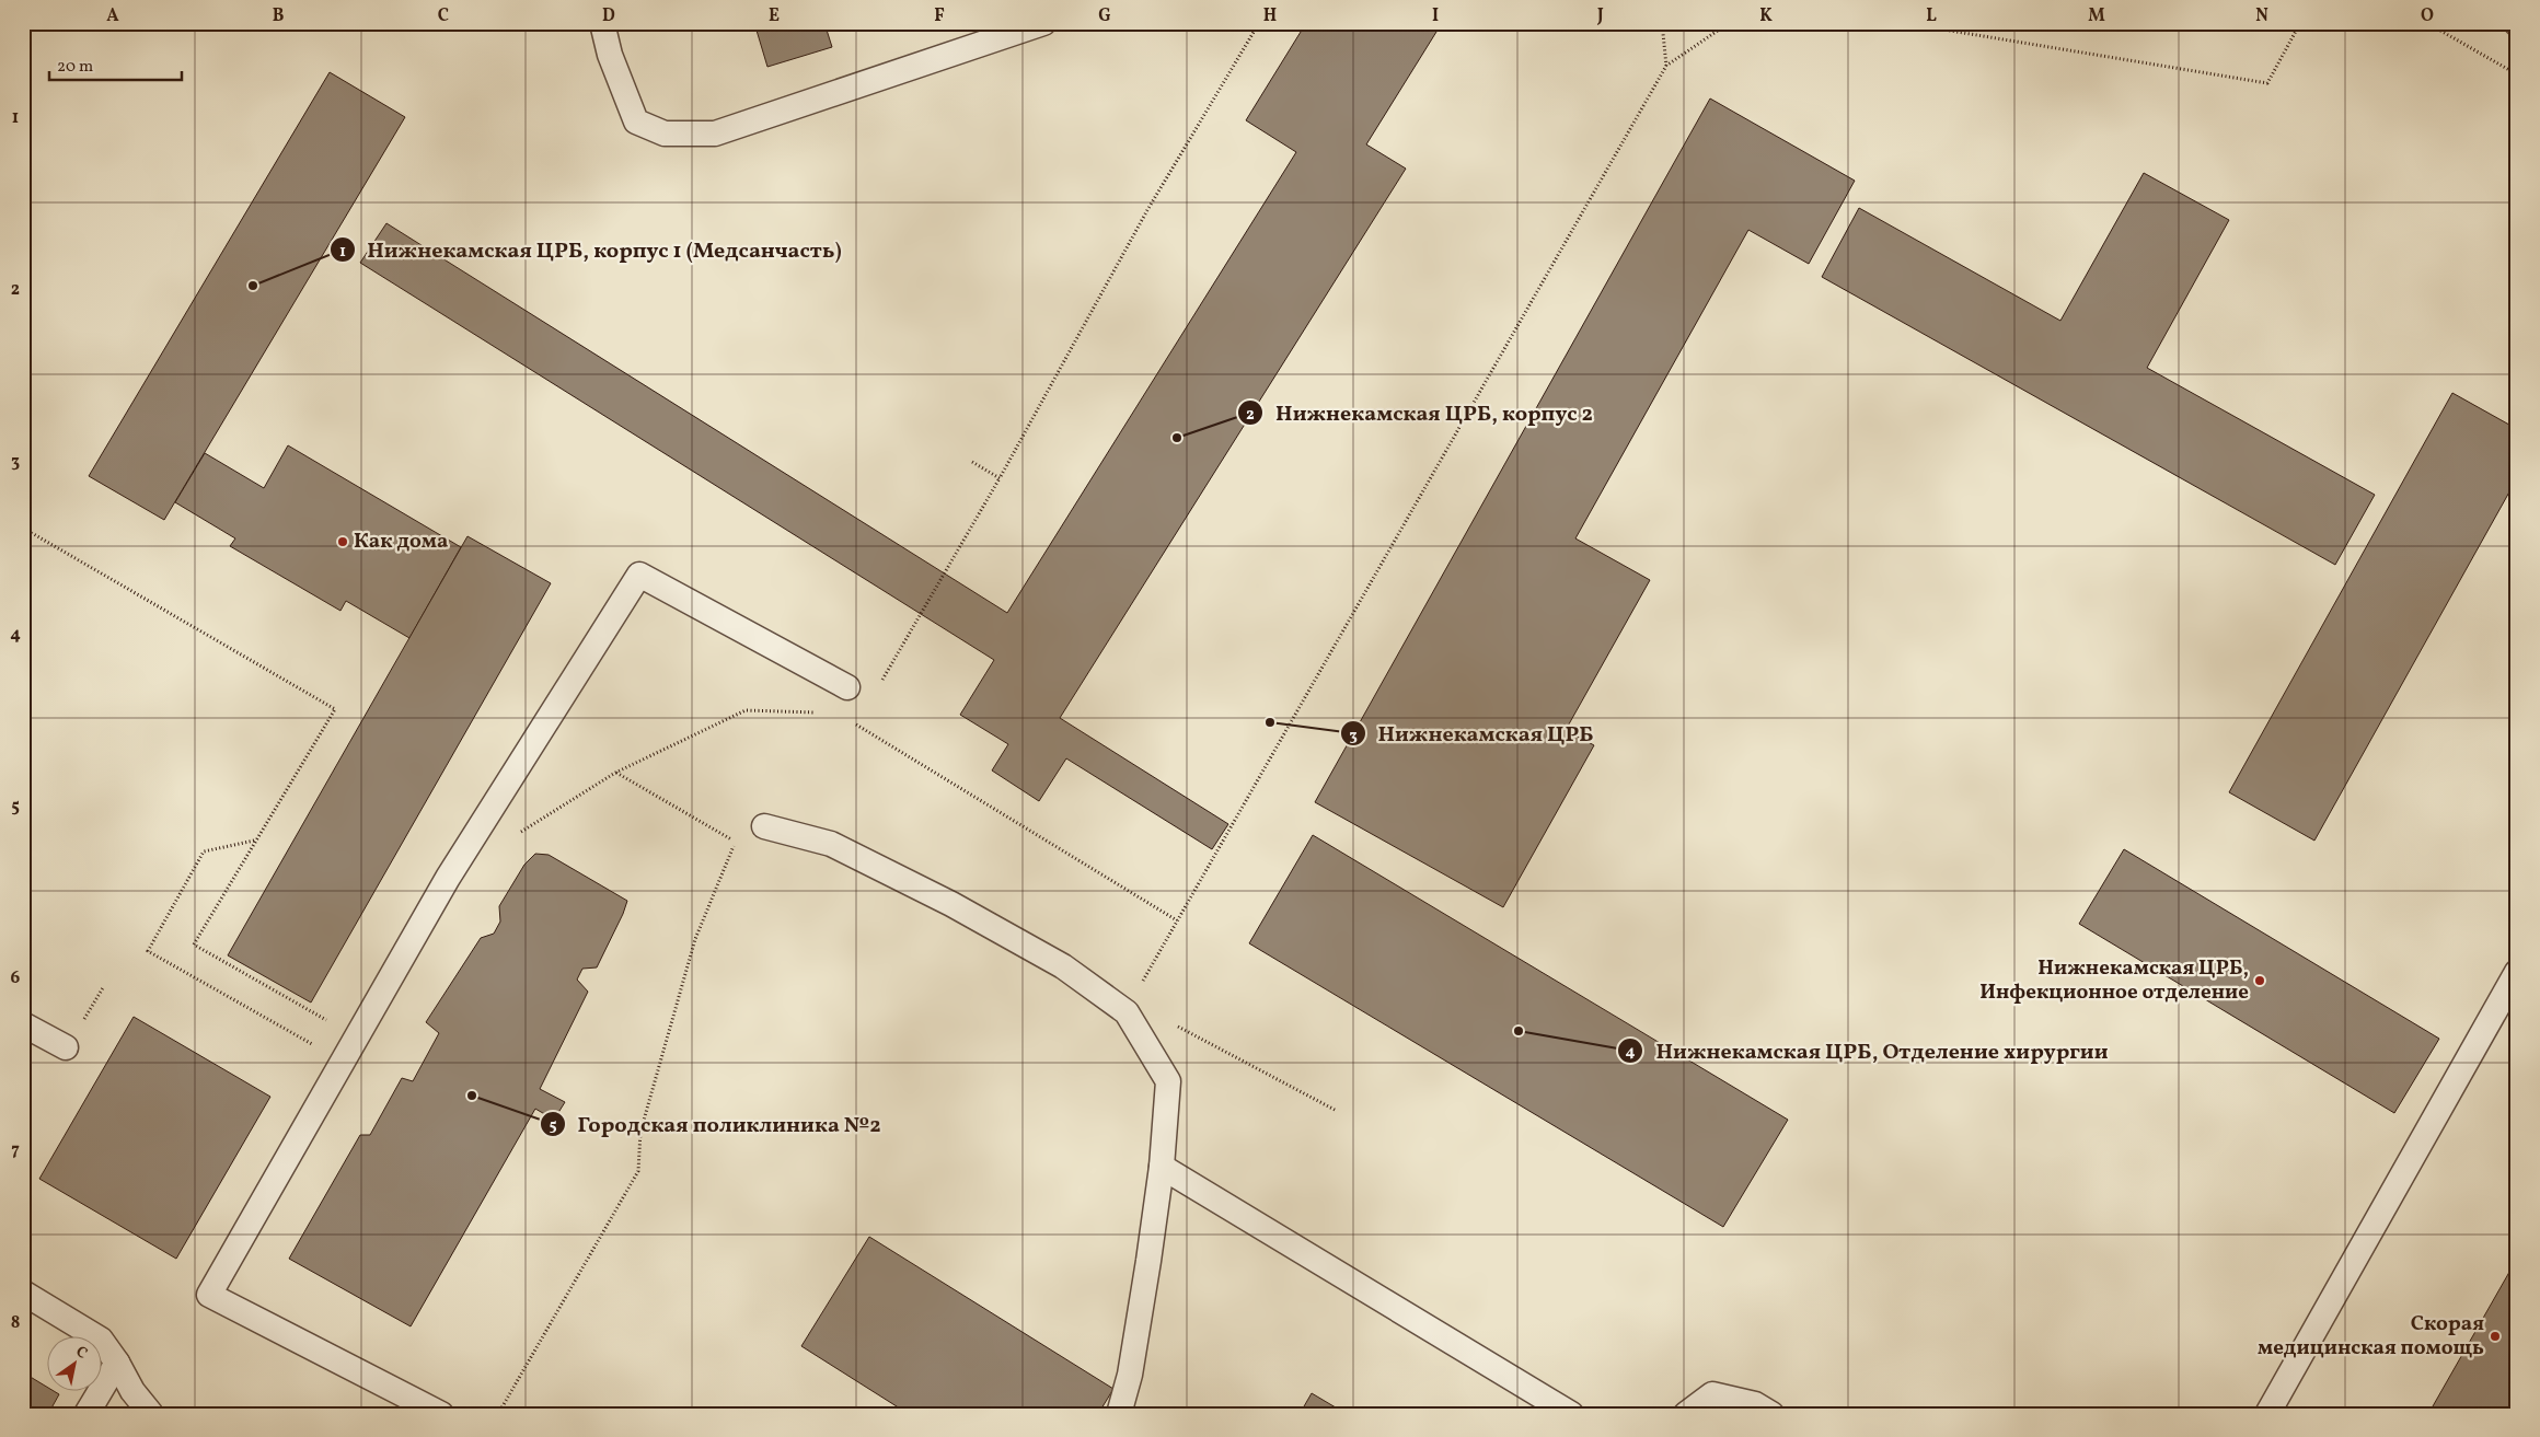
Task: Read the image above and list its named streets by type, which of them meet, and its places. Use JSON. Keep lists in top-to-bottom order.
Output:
{
  "places": [
    "Нижнекамская ЦРБ, корпус 1 (Медсанчасть)",
    "Нижнекамская ЦРБ, корпус 2",
    "Как дома",
    "Нижнекамская ЦРБ",
    "Нижнекамская ЦРБ, Инфекционное отделение",
    "Нижнекамская ЦРБ, Отделение хирургии",
    "Городская поликлиника №2",
    "Скорая медицинская помощь"
  ],
  "scale_bar": "20 m",
  "north": "top right",
  "grid": {
    "columns": [
      "A",
      "B",
      "C",
      "D",
      "E",
      "F",
      "G",
      "H",
      "I",
      "J",
      "K",
      "L",
      "M",
      "N",
      "O"
    ],
    "rows": [
      "1",
      "2",
      "3",
      "4",
      "5",
      "6",
      "7",
      "8"
    ]
  }
}
